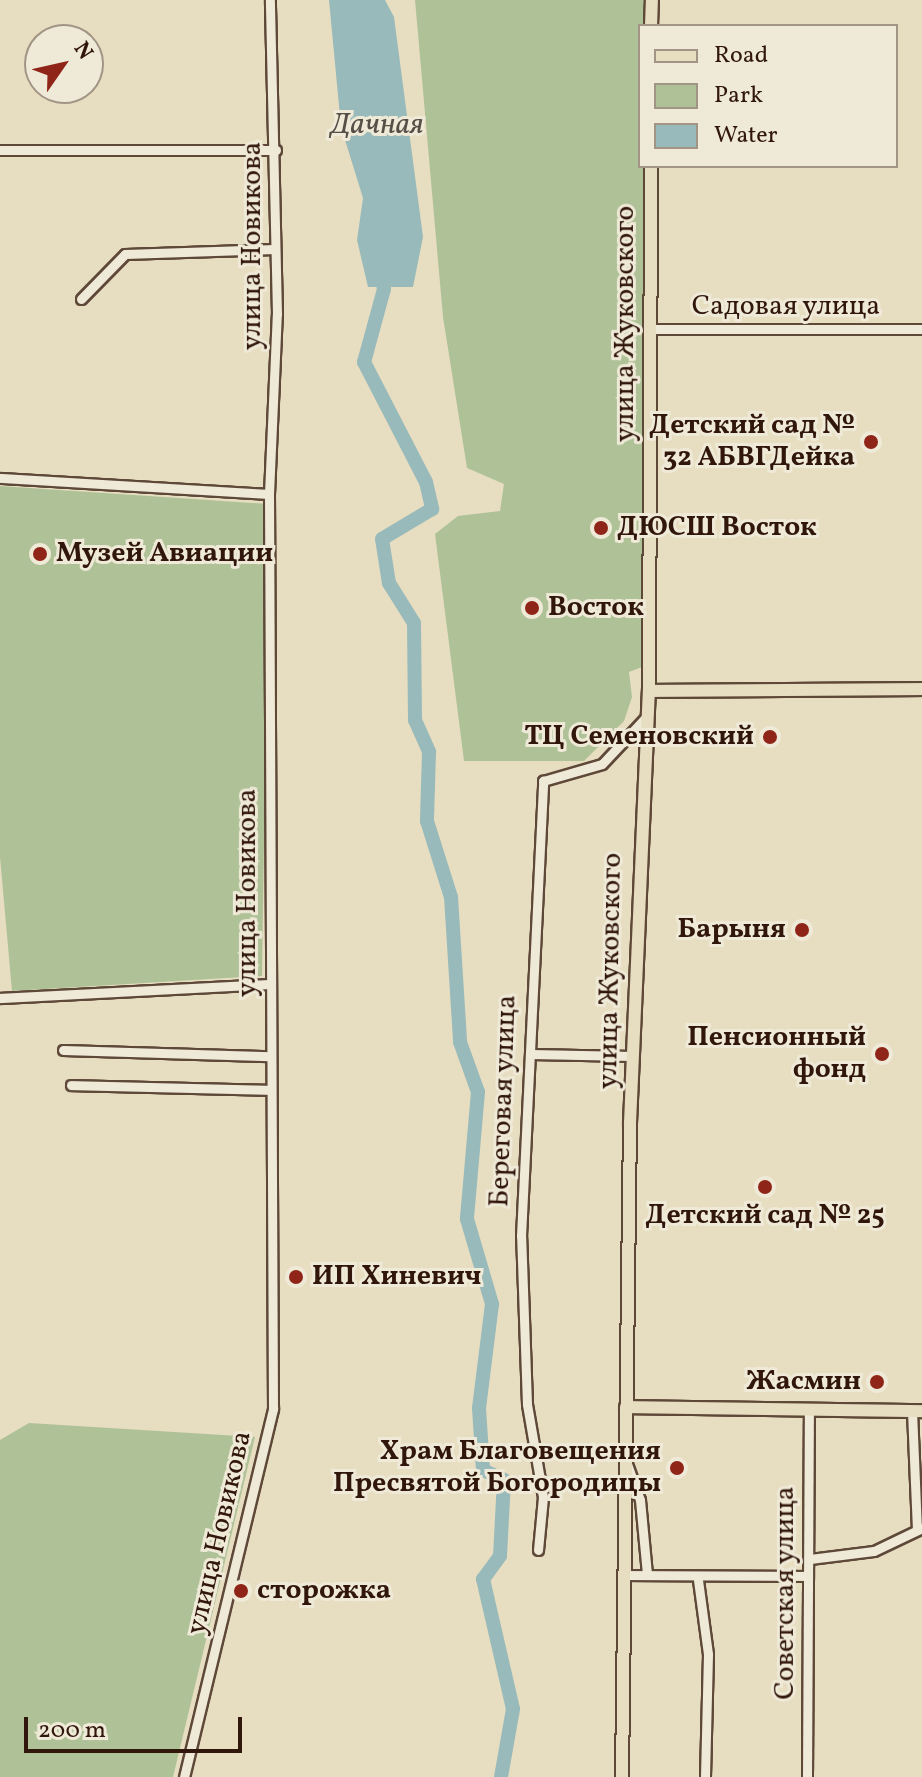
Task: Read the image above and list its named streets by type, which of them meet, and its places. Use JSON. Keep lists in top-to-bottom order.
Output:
{
  "streets": {
    "main road": ["улица Жуковского"],
    "street": [
      "улица Новикова",
      "Садовая улица",
      "Береговая улица",
      "Советская улица"
    ]
  },
  "crossings": [
    ["Садовая улица", "улица Жуковского"],
    ["улица Жуковского", "Береговая улица"]
  ],
  "water": ["Дачная"],
  "places": [
    "Детский сад № 32 АБВГДейка",
    "ДЮСШ Восток",
    "Музей Авиации",
    "Восток",
    "ТЦ Семеновский",
    "Барыня",
    "Пенсионный фонд",
    "Детский сад № 25",
    "ИП Хиневич",
    "Жасмин",
    "Храм Благовещения Пресвятой Богородицы",
    "сторожка"
  ],
  "legend": ["Road", "Park", "Water"],
  "scale_bar": "200 m",
  "north": "top right"
}
